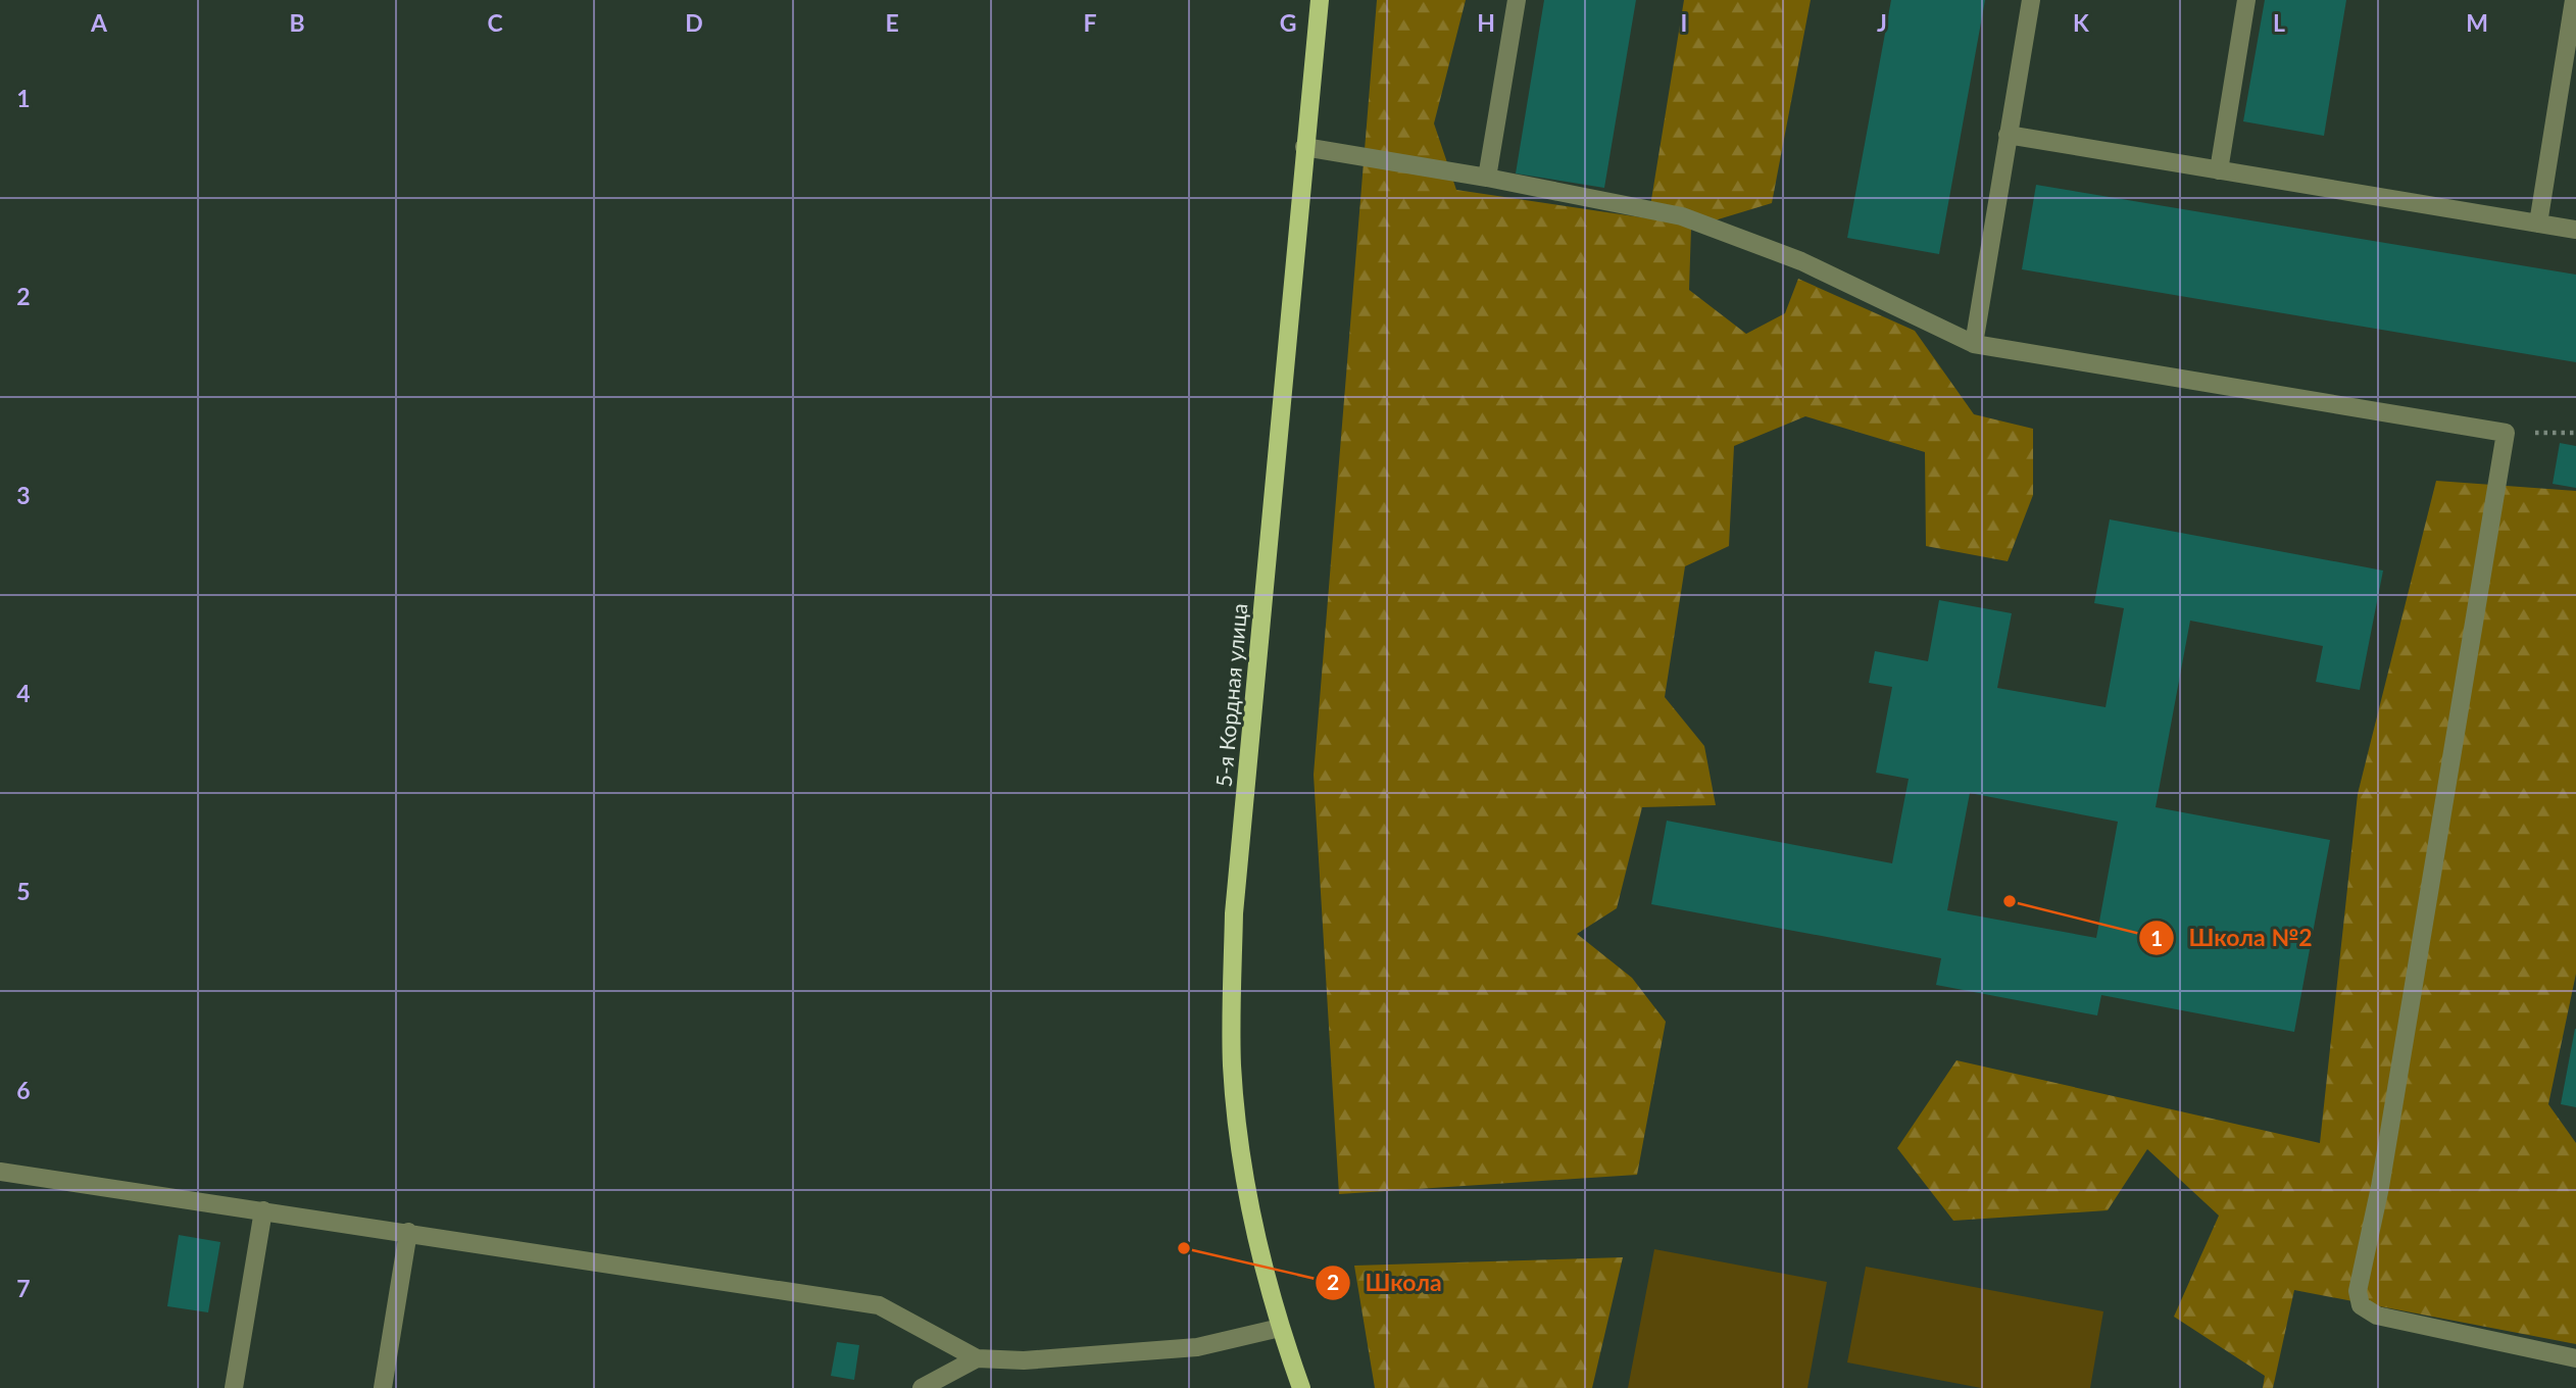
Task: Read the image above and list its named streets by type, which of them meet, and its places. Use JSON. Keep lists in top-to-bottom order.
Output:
{
  "streets": {
    "main road": ["5-я Кордная улица"]
  },
  "places": ["Школа №2", "Школа"],
  "grid": {
    "columns": [
      "A",
      "B",
      "C",
      "D",
      "E",
      "F",
      "G",
      "H",
      "I",
      "J",
      "K",
      "L",
      "M"
    ],
    "rows": [
      "1",
      "2",
      "3",
      "4",
      "5",
      "6",
      "7"
    ]
  }
}
